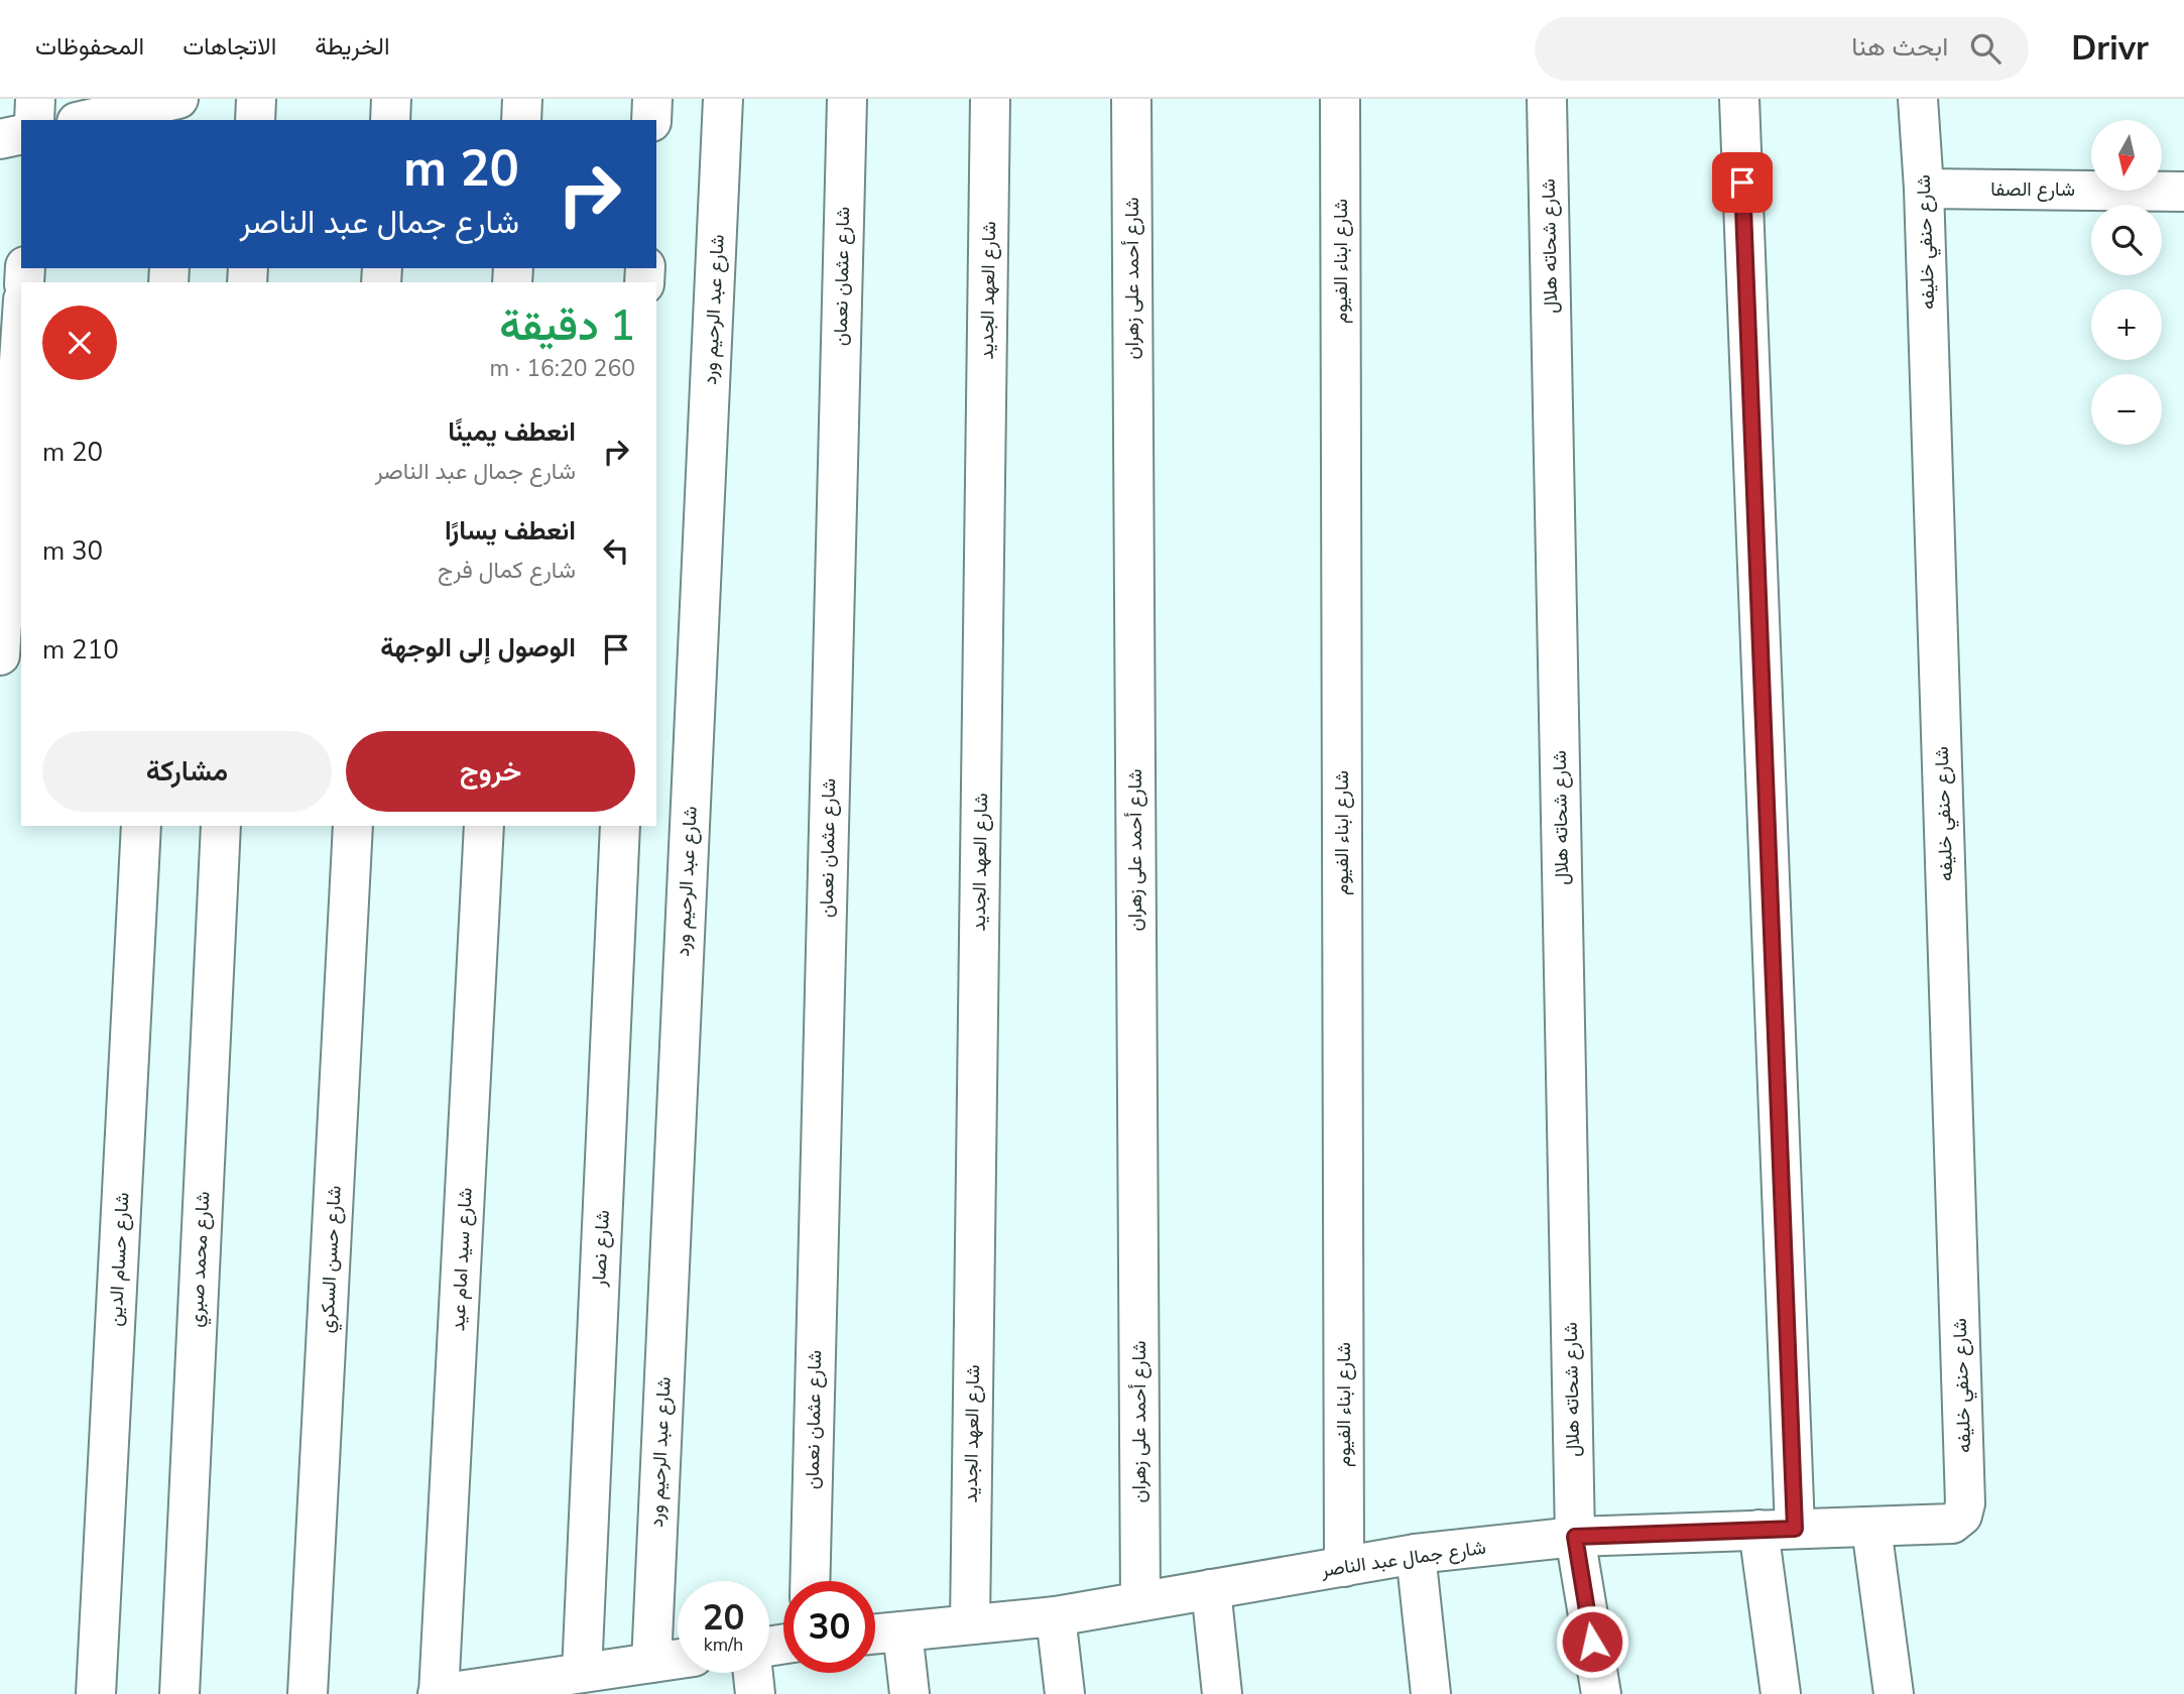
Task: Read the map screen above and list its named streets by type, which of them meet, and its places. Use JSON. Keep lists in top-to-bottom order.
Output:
{
  "streets": {
    "street": [
      "شارع الصفا",
      "شارع حنفي خليفه",
      "شارع شحاته هلال",
      "شارع ابناء الفيوم",
      "شارع عثمان نعمان",
      "شارع أحمد على زهران",
      "شارع العهد الجديد",
      "شارع عبد الرحيم ورد",
      "شارع نصار",
      "شارع حسام الدين",
      "شارع محمد صبري",
      "شارع حسن السكري",
      "شارع سيد امام عيد",
      "شارع جمال عبد الناصر"
    ]
  },
  "crossings": [
    ["شارع الصفا", "شارع حنفي خليفه"],
    ["شارع حنفي خليفه", "شارع جمال عبد الناصر"],
    ["شارع شحاته هلال", "شارع جمال عبد الناصر"],
    ["شارع ابناء الفيوم", "شارع جمال عبد الناصر"],
    ["شارع أحمد على زهران", "شارع جمال عبد الناصر"],
    ["شارع العهد الجديد", "شارع جمال عبد الناصر"]
  ],
  "north": "bottom",
  "page": {
    "header": "Drivr",
    "search": "ابحث هنا",
    "nav": ["الخريطة", "الاتجاهات", "المحفوظات"],
    "map_buttons": ["+", "−"],
    "turn": ["20 m", "شارع جمال عبد الناصر"],
    "heading": ["1 دقيقة", "260 m · 16:20"],
    "list": [
      {
        "name": "انعطف يمينًا",
        "note": "شارع جمال عبد الناصر",
        "value": "20 m"
      },
      {
        "name": "انعطف يسارًا",
        "note": "شارع كمال فرج",
        "value": "30 m"
      },
      {
        "name": "الوصول إلى الوجهة",
        "value": "210 m"
      }
    ],
    "buttons": ["خروج", "مشاركة"],
    "speed": "20 km/h",
    "limit": "30"
  }
}
